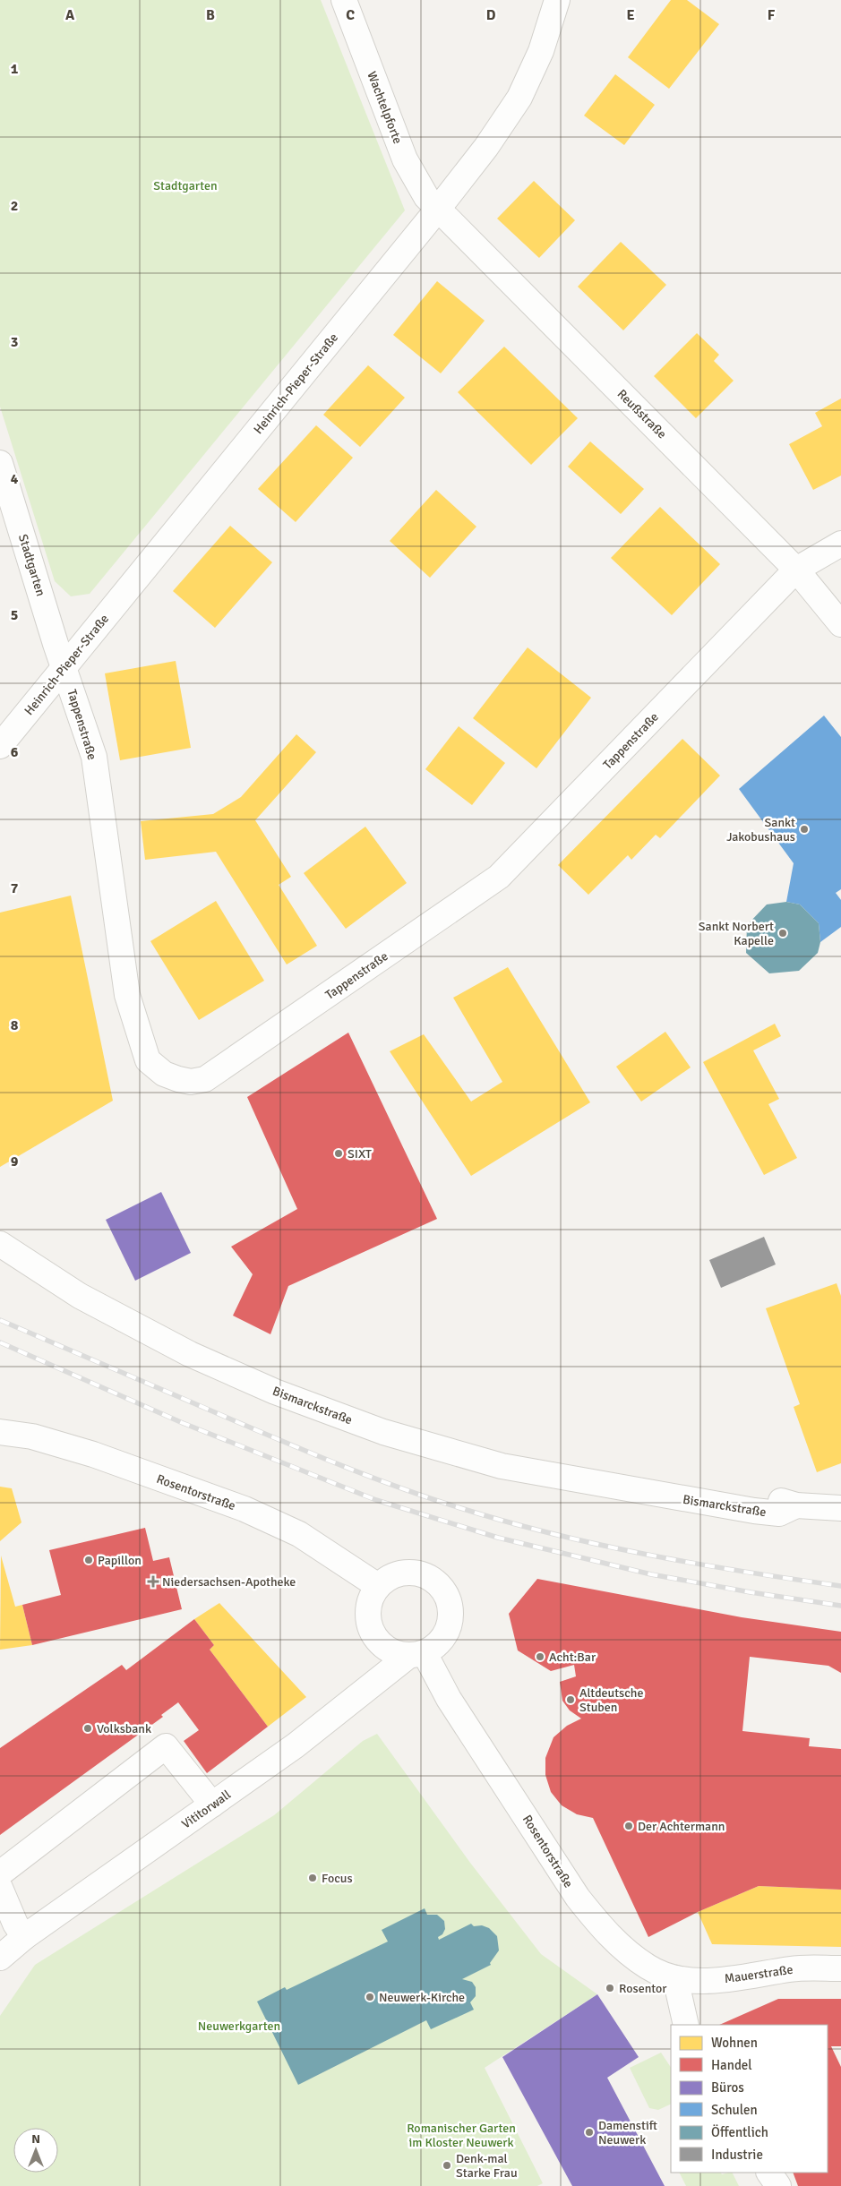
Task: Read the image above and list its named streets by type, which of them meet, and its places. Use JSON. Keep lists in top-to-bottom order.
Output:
{
  "streets": {
    "street": [
      "Wachtelpforte",
      "Heinrich-Pieper-Straße",
      "Reußstraße",
      "Stadtgarten",
      "Tappenstraße",
      "Bismarckstraße",
      "Rosentorstraße",
      "Vititorwall",
      "Mauerstraße"
    ]
  },
  "crossings": [
    ["Wachtelpforte", "Heinrich-Pieper-Straße"],
    ["Wachtelpforte", "Reußstraße"],
    ["Heinrich-Pieper-Straße", "Reußstraße"],
    ["Heinrich-Pieper-Straße", "Stadtgarten"],
    ["Heinrich-Pieper-Straße", "Tappenstraße"],
    ["Reußstraße", "Tappenstraße"],
    ["Stadtgarten", "Tappenstraße"],
    ["Rosentorstraße", "Vititorwall"],
    ["Rosentorstraße", "Mauerstraße"]
  ],
  "parks": ["Stadtgarten", "Neuwerkgarten", "Romanischer Garten im Kloster Neuwerk"],
  "places": {
    "other": [
      "Sankt Jakobushaus",
      "Sankt Norbert Kapelle",
      "SIXT",
      "Papillon",
      "Acht:Bar",
      "Altdeutsche Stuben",
      "Volksbank",
      "Der Achtermann",
      "Focus",
      "Rosentor",
      "Neuwerk-Kirche",
      "Damenstift Neuwerk",
      "Denk-mal Starke Frau"
    ],
    "health": ["Niedersachsen-Apotheke"]
  },
  "legend": [
    "Wohnen",
    "Handel",
    "Büros",
    "Schulen",
    "Öffentlich",
    "Industrie"
  ],
  "north": "top",
  "grid": {
    "columns": [
      "A",
      "B",
      "C",
      "D",
      "E",
      "F"
    ],
    "rows": [
      "1",
      "2",
      "3",
      "4",
      "5",
      "6",
      "7",
      "8",
      "9"
    ]
  }
}
